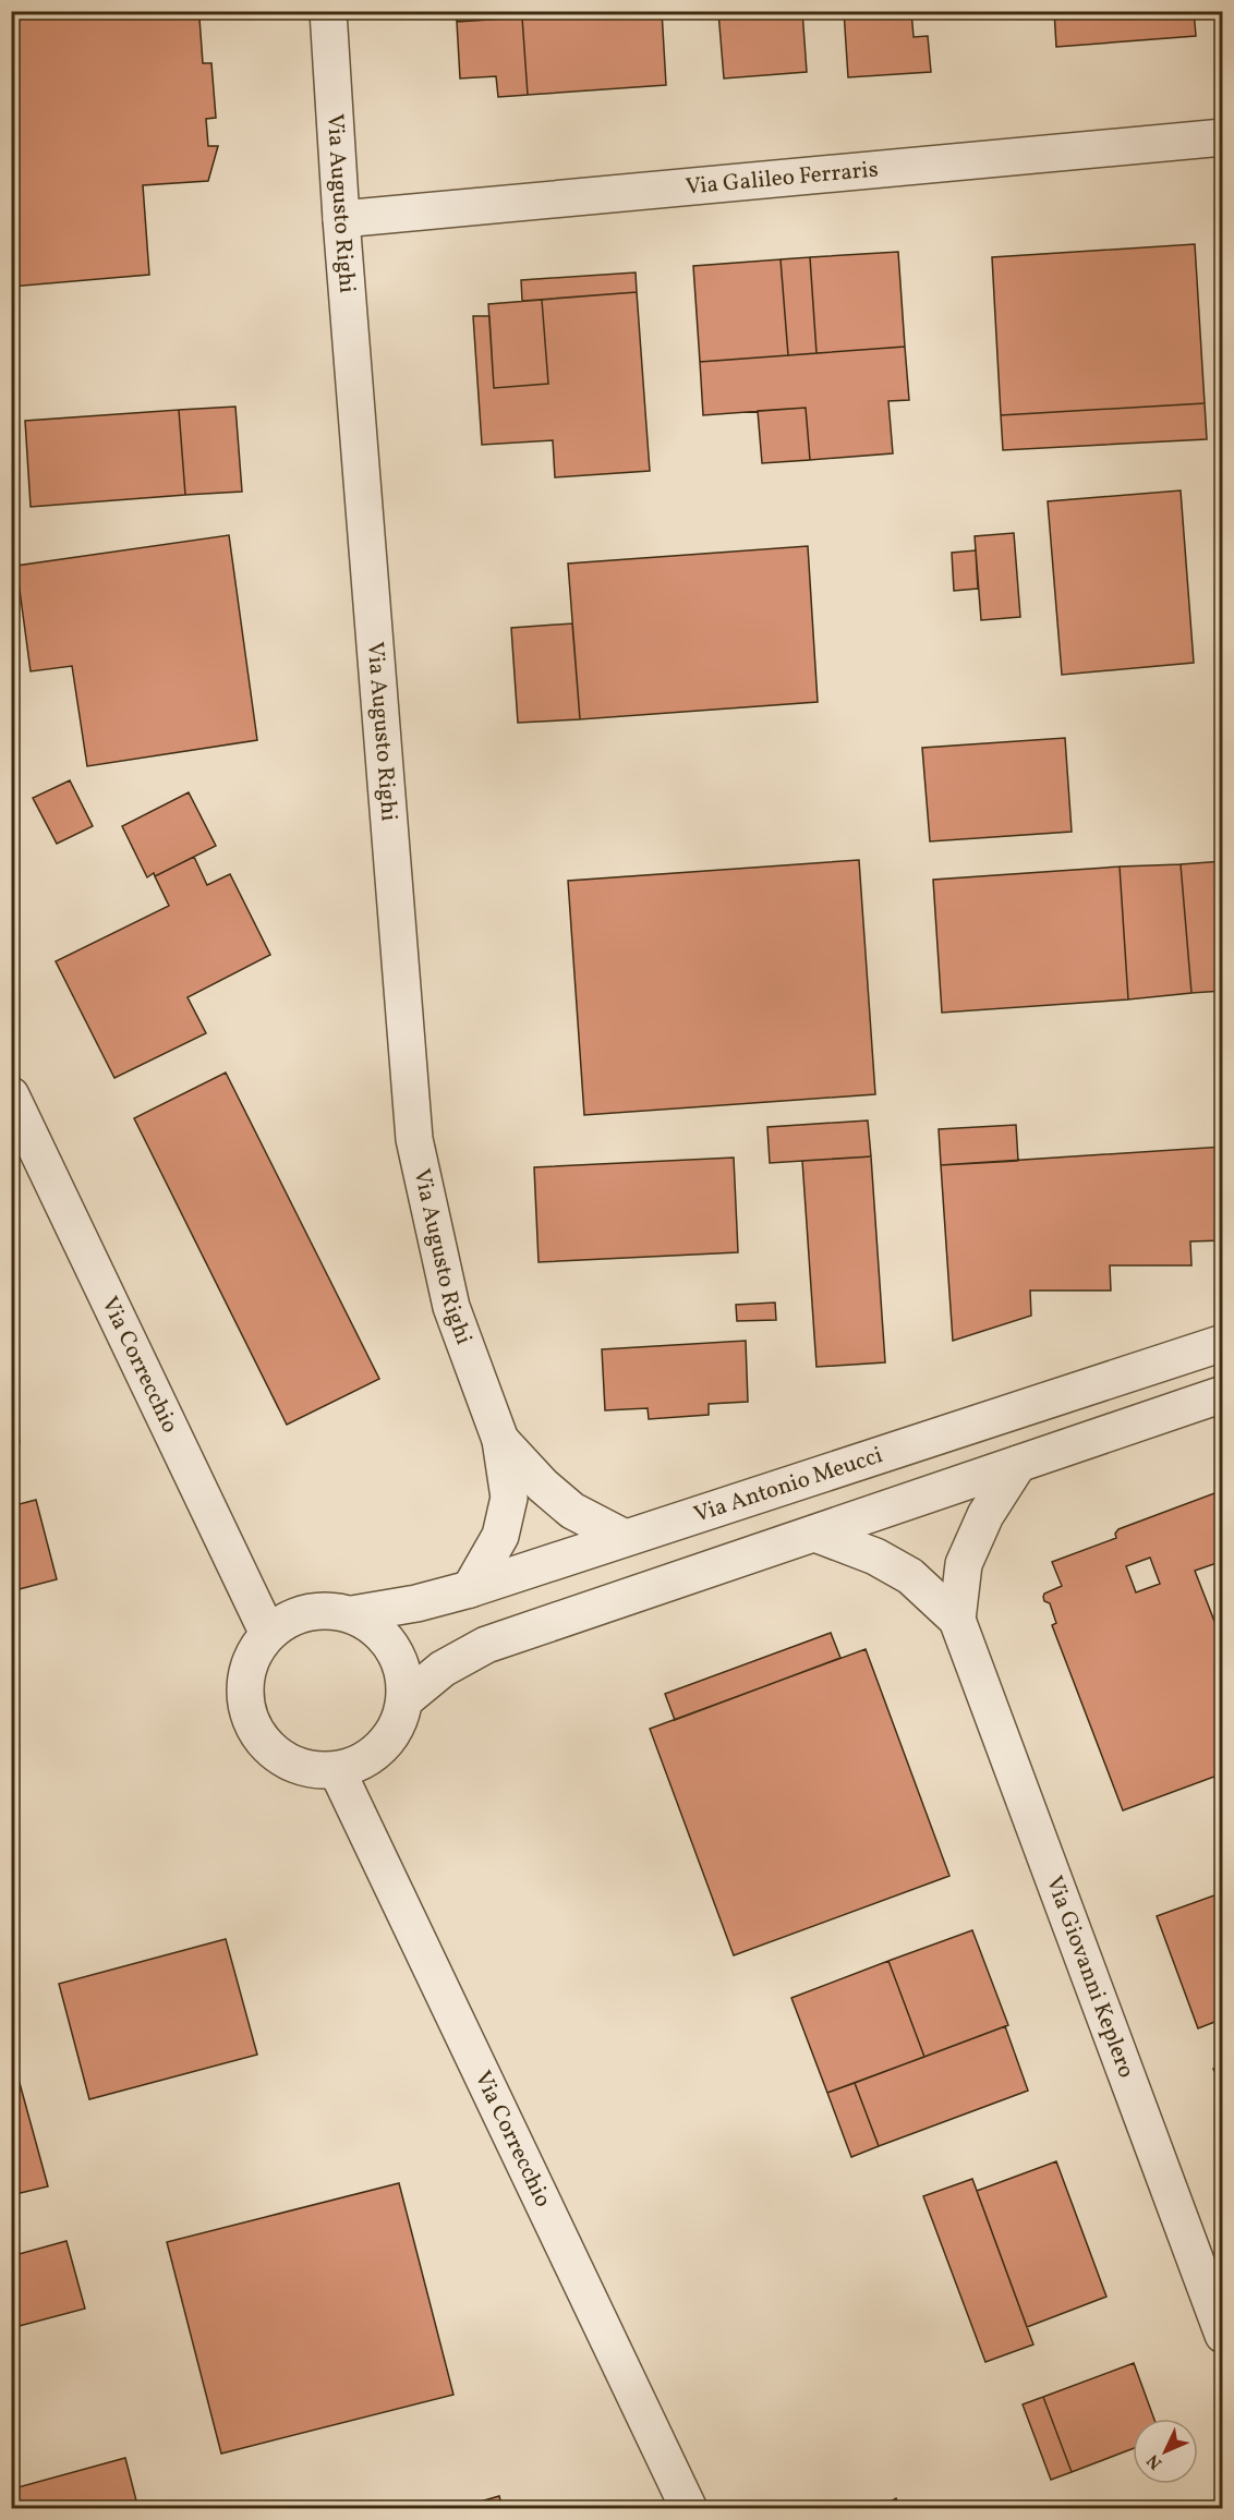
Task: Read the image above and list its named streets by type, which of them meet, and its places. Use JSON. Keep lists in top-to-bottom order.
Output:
{
  "streets": {
    "street": [
      "Via Galileo Ferraris",
      "Via Augusto Righi",
      "Via Correcchio",
      "Via Antonio Meucci",
      "Via Giovanni Keplero"
    ]
  },
  "crossings": [
    ["Via Galileo Ferraris", "Via Augusto Righi"],
    ["Via Augusto Righi", "Via Antonio Meucci"],
    ["Via Correcchio", "Via Antonio Meucci"]
  ],
  "north": "bottom left"
}
